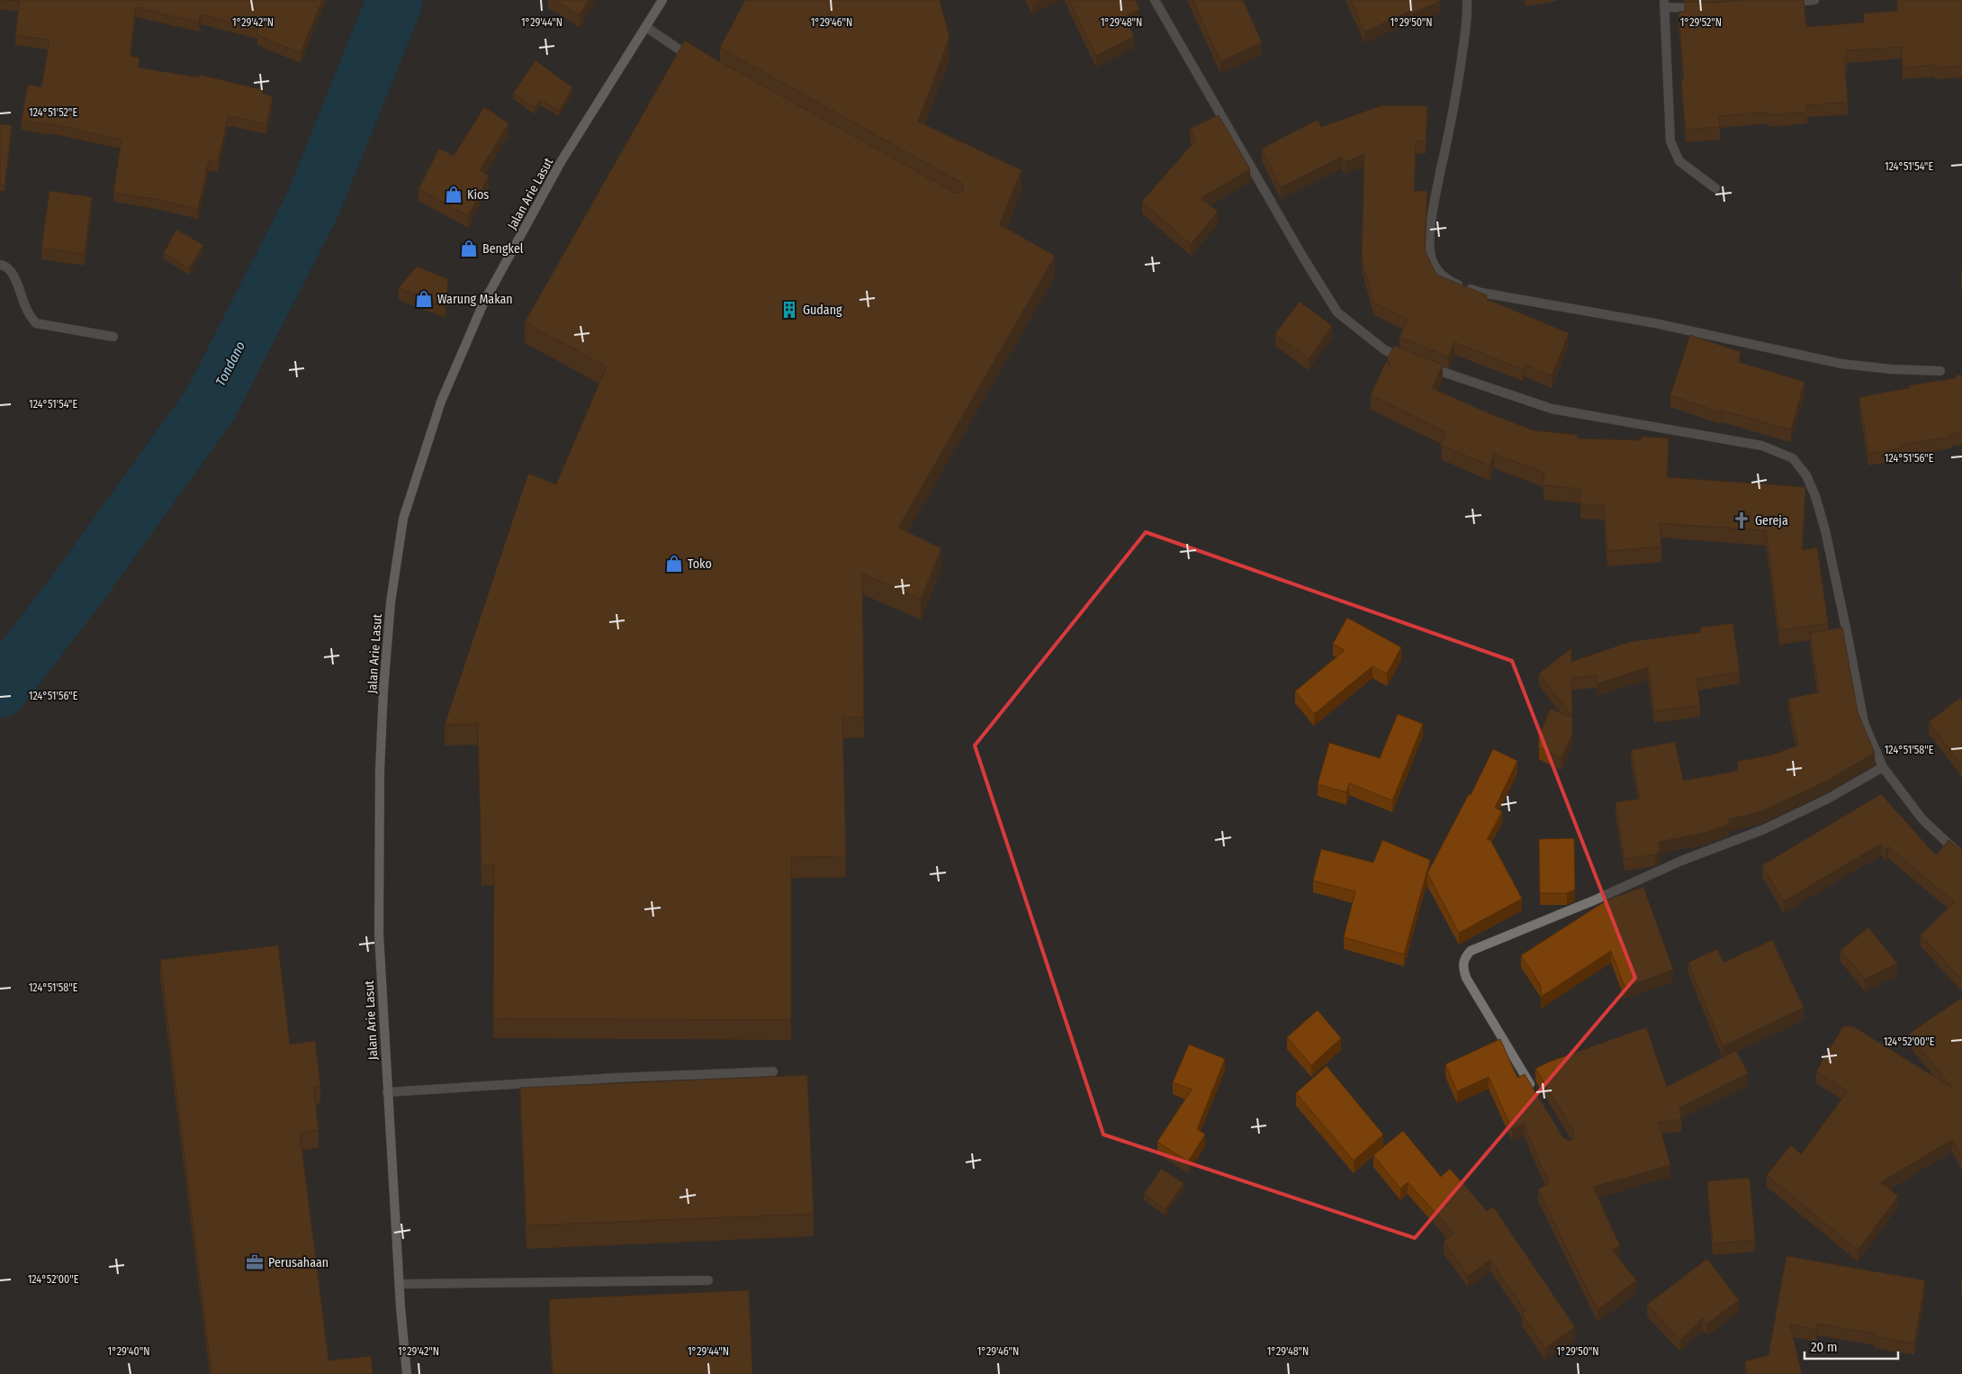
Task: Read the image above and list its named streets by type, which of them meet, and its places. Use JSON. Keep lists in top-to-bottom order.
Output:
{
  "streets": {
    "main road": ["Jalan Arie Lasut"]
  },
  "water": ["Tondano"],
  "places": {
    "shop": [
      "Kios",
      "Bengkel",
      "Warung Makan",
      "Toko"
    ],
    "building": ["Gudang"],
    "church": ["Gereja"],
    "office": ["Perusahaan"]
  },
  "scale_bar": "20 m",
  "coordinates": [
    "1°29'42\"N",
    "1°29'44\"N",
    "1°29'46\"N",
    "1°29'48\"N",
    "1°29'50\"N",
    "1°29'52\"N",
    "124°51'52\"E",
    "124°51'54\"E",
    "124°51'56\"E",
    "124°51'58\"E",
    "124°52'00\"E",
    "1°29'40\"N"
  ]
}
